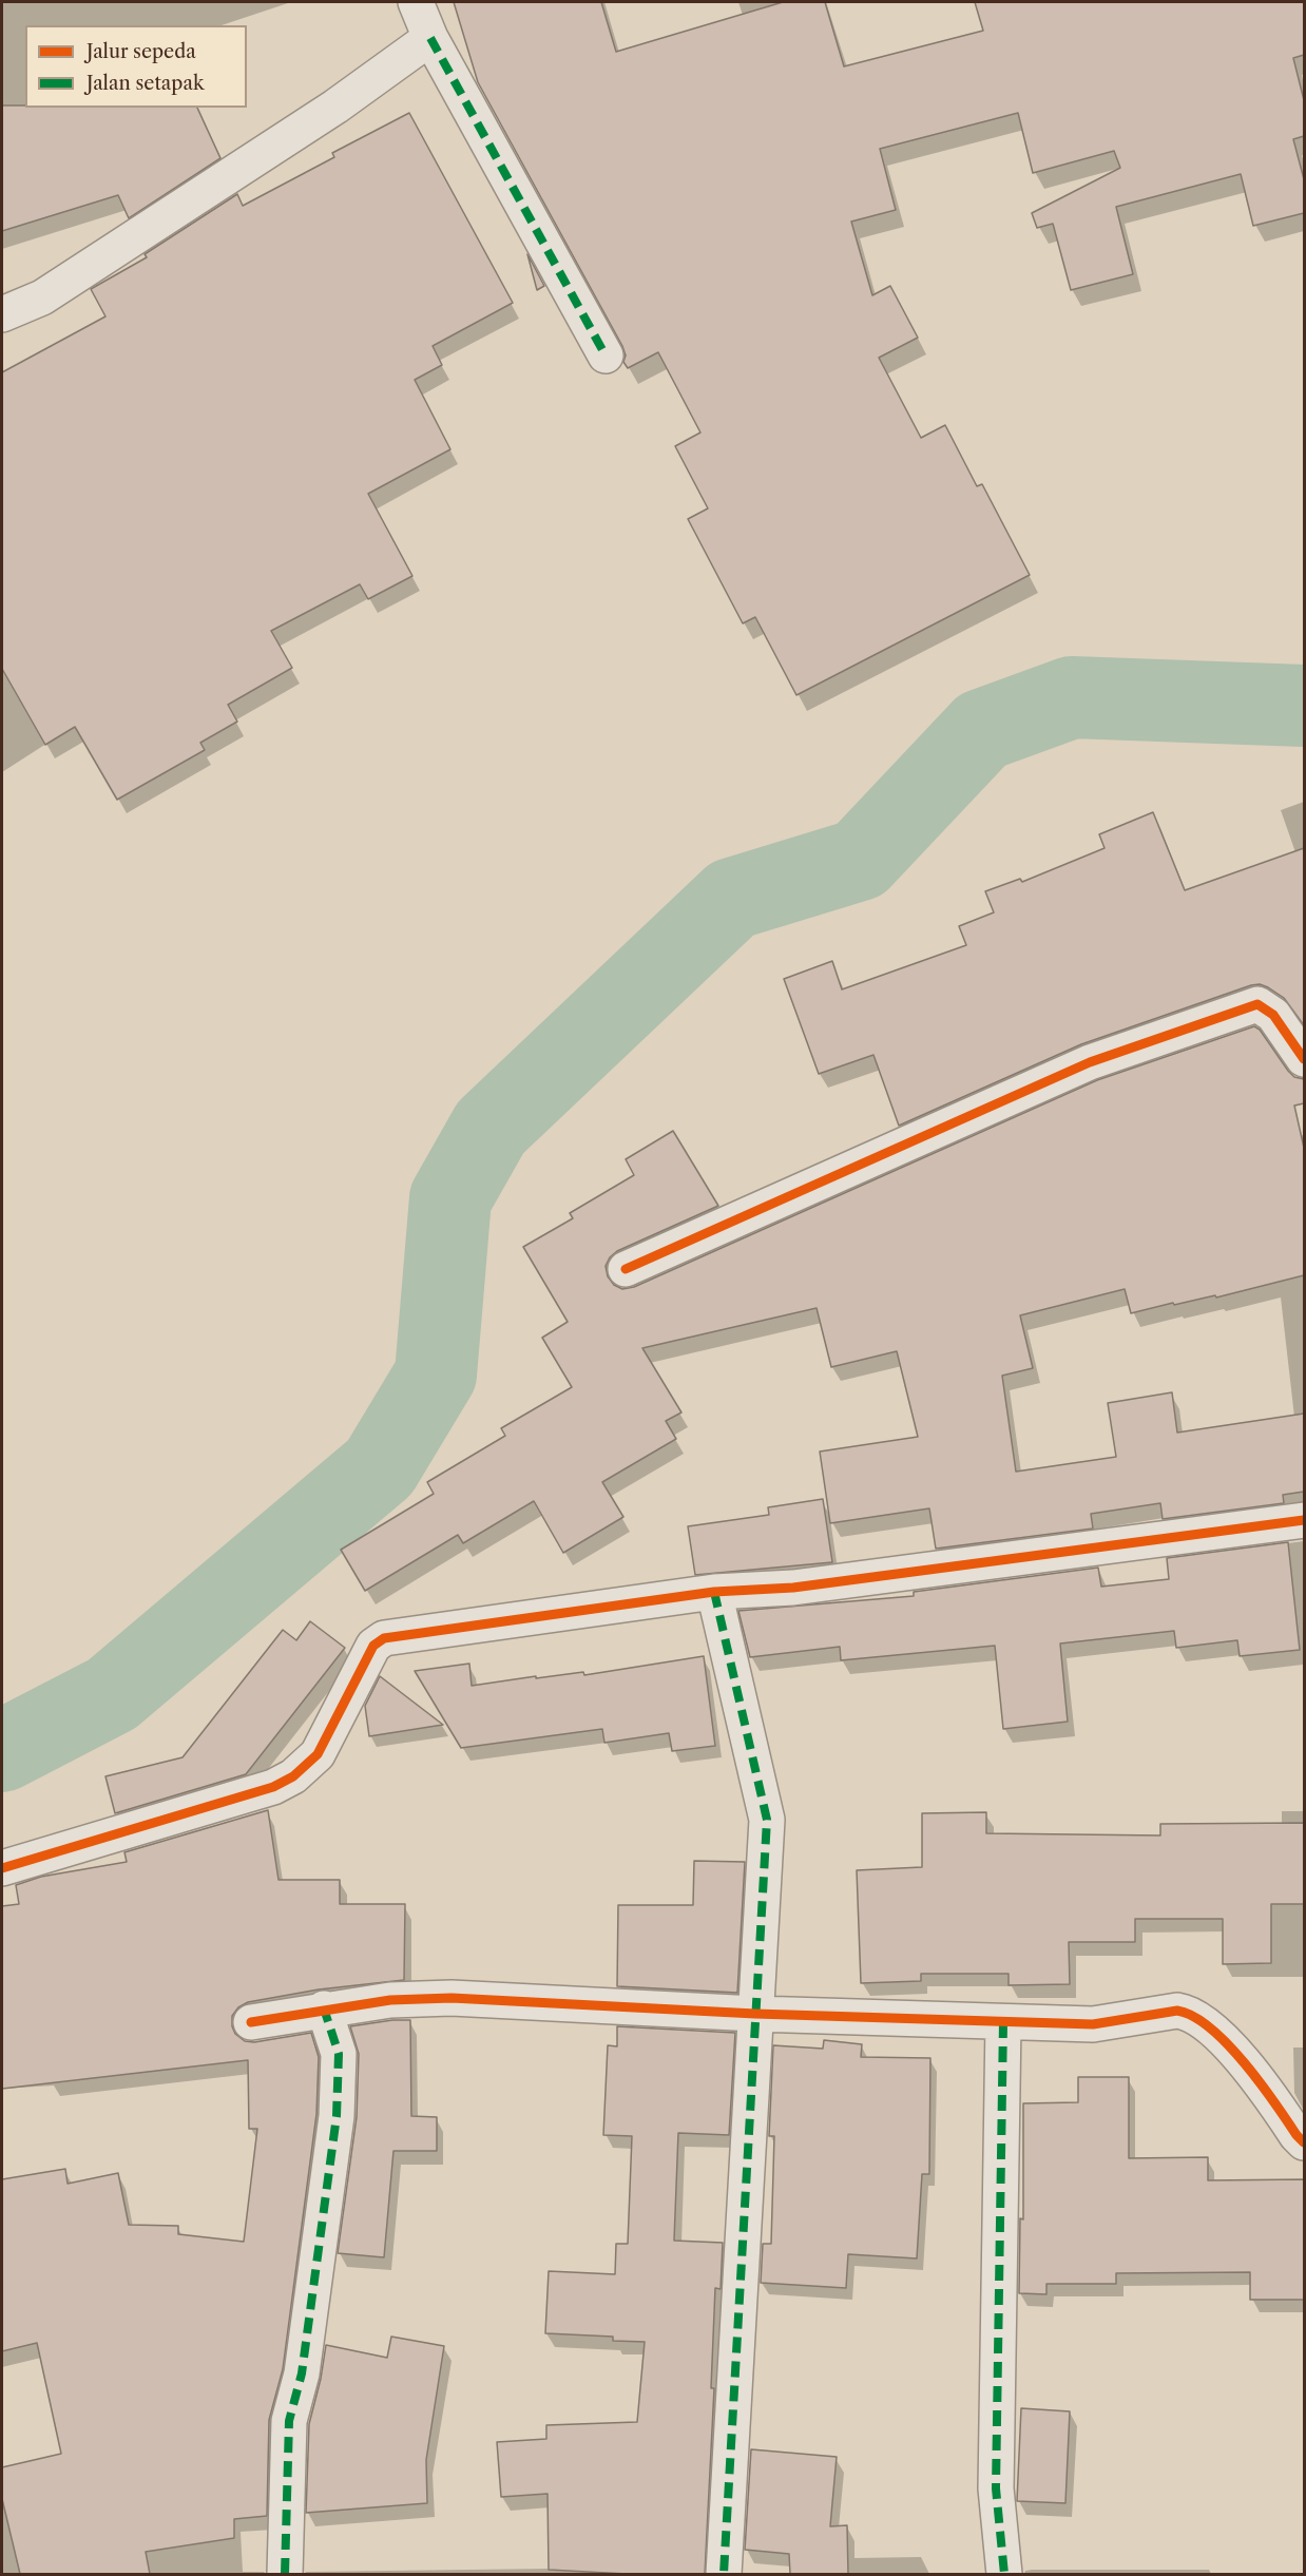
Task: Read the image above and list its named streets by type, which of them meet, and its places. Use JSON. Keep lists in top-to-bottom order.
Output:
{
  "legend": ["Jalur sepeda", "Jalan setapak"]
}
